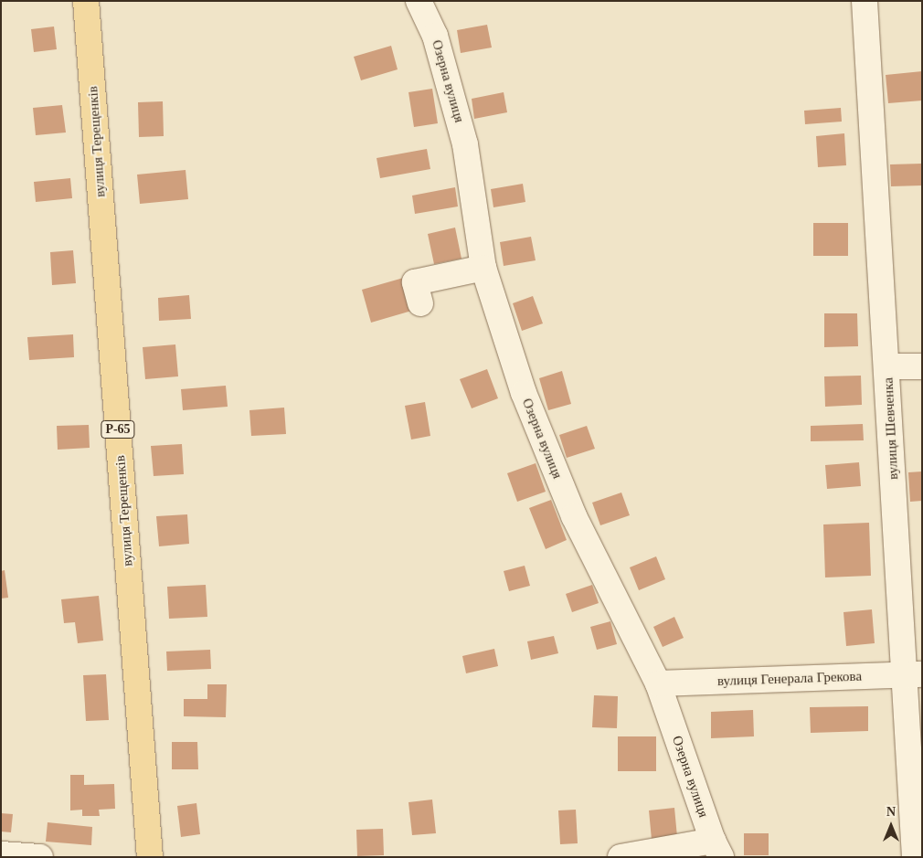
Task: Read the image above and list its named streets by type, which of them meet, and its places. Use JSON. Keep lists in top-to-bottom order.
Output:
{
  "streets": {
    "main road": ["вулиця Терещенків", "Р-65"],
    "street": ["Озерна вулиця", "вулиця Шевченка", "вулиця Генерала Грекова"]
  },
  "crossings": [
    ["Озерна вулиця", "вулиця Генерала Грекова"],
    ["вулиця Шевченка", "вулиця Генерала Грекова"]
  ],
  "north": "top"
}
